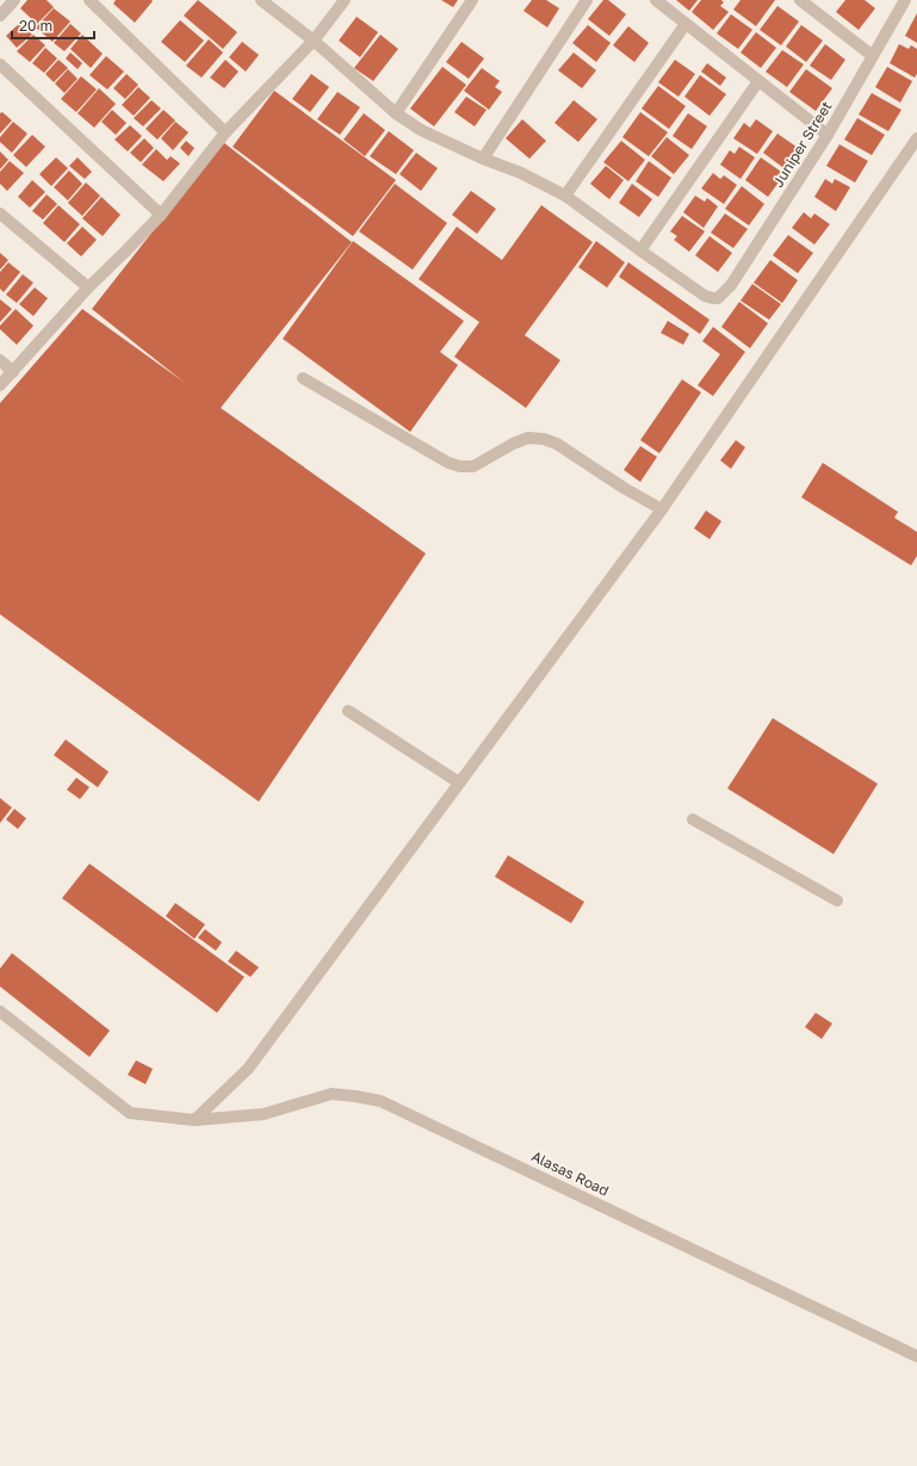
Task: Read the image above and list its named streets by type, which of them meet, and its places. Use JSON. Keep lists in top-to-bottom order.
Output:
{
  "streets": {
    "street": ["Juniper Street", "Alasas Road"]
  },
  "scale_bar": "20 m"
}
